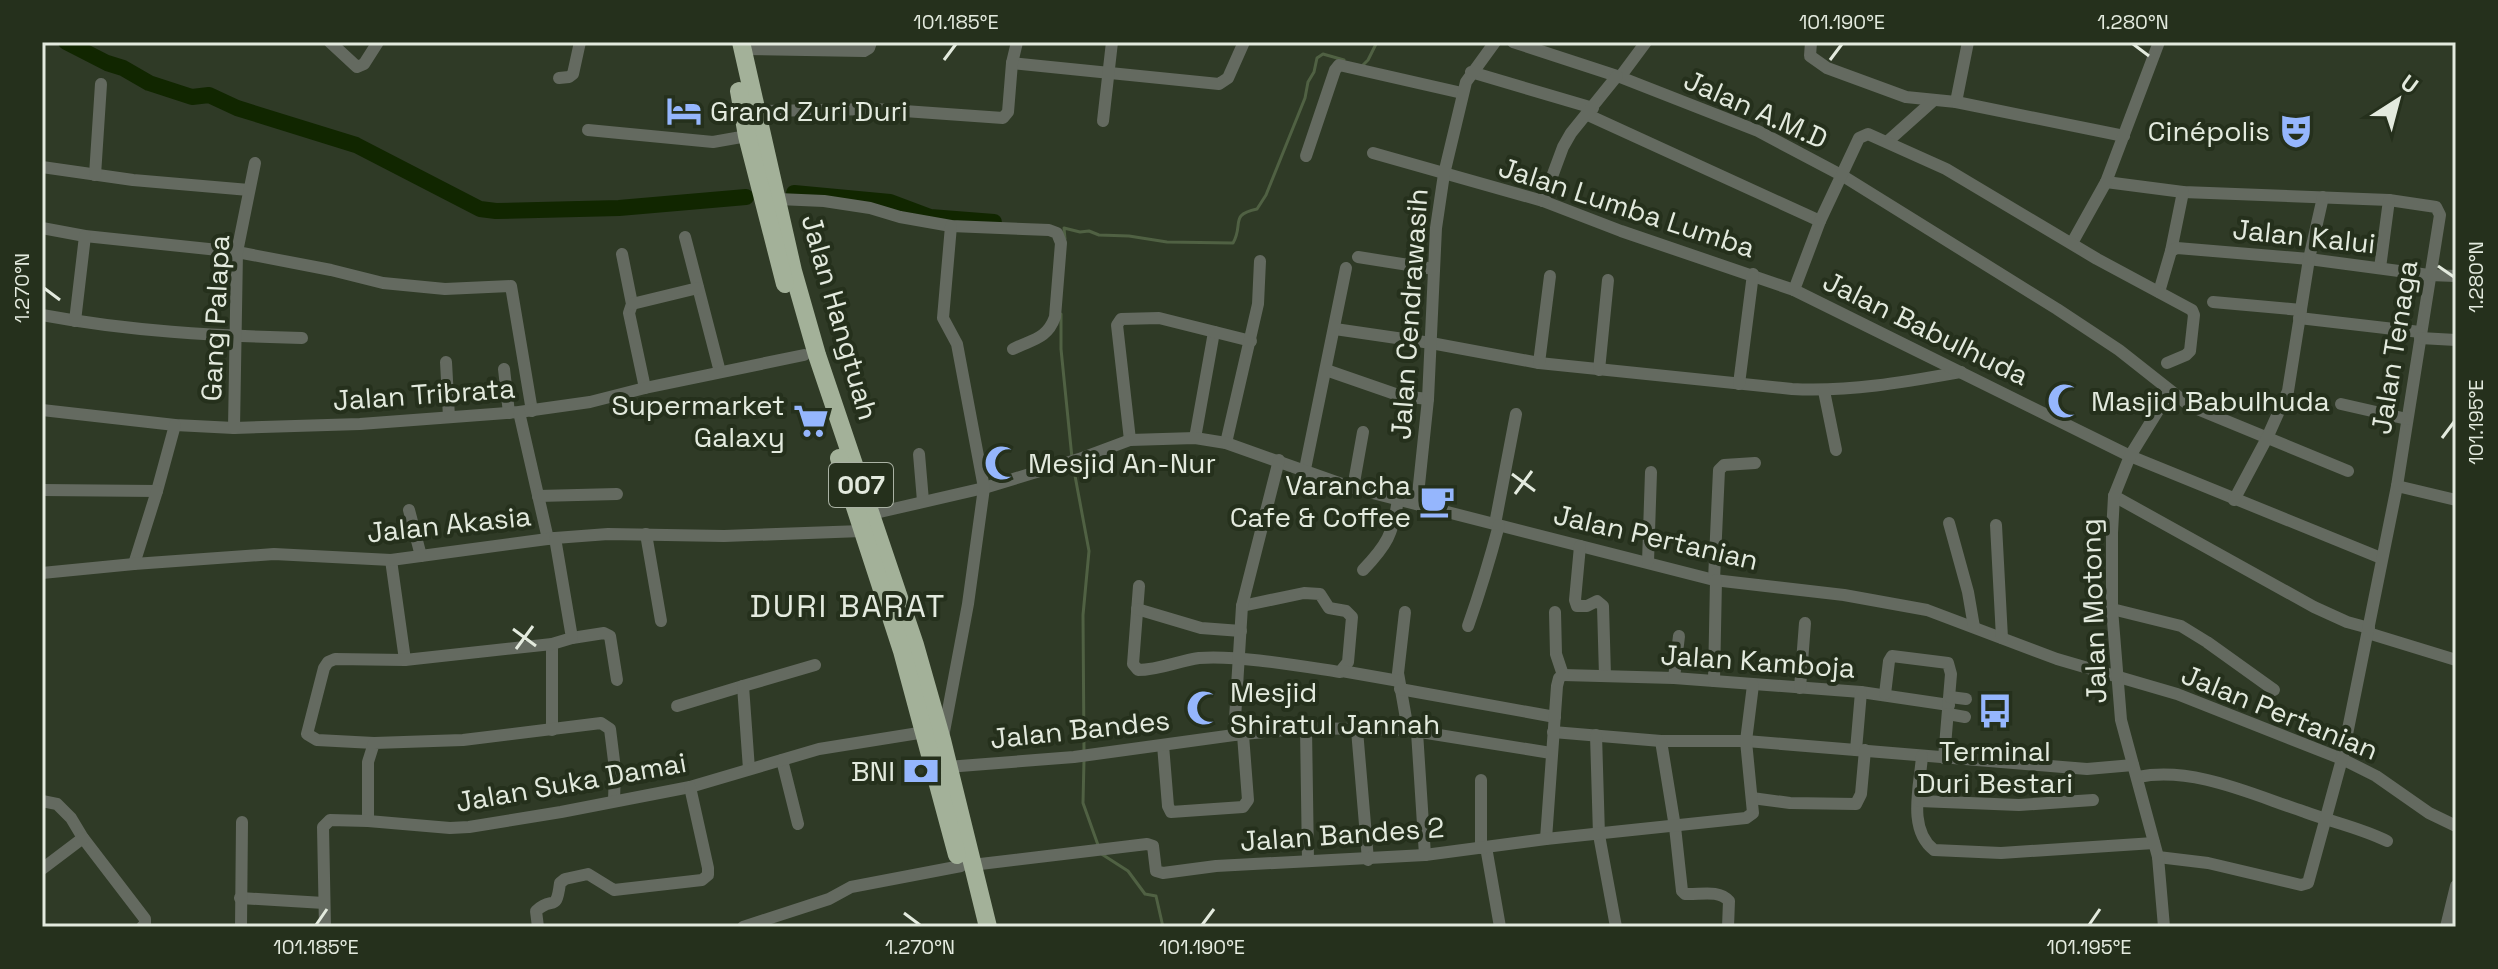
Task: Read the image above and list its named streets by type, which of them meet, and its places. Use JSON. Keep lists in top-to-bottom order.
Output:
{
  "streets": {
    "highway": ["Jalan Hangtuah", "007"],
    "street": [
      "Jalan A.M.D",
      "Jalan Lumba Lumba",
      "Jalan Kalui",
      "Jalan Cendrawasih",
      "Gang Palapa",
      "Jalan Babulhuda",
      "Jalan Tenaga",
      "Jalan Tribrata",
      "Jalan Akasia",
      "Jalan Pertanian",
      "Jalan Motong",
      "Jalan Kamboja",
      "Jalan Bandes",
      "Jalan Suka Damai",
      "Jalan Bandes 2"
    ]
  },
  "crossings": [
    ["Jalan A.M.D", "Jalan Babulhuda"],
    ["Jalan A.M.D", "Jalan Motong"],
    ["Jalan Lumba Lumba", "Jalan Cendrawasih"],
    ["Jalan Lumba Lumba", "Jalan Babulhuda"],
    ["Jalan Kalui", "Jalan Tenaga"],
    ["Jalan Cendrawasih", "Jalan Pertanian"],
    ["Jalan Hangtuah", "Jalan Tribrata"],
    ["Jalan Hangtuah", "Jalan Akasia"],
    ["Jalan Hangtuah", "Jalan Pertanian"],
    ["Jalan Hangtuah", "Jalan Bandes"],
    ["Jalan Hangtuah", "Jalan Suka Damai"],
    ["Jalan Hangtuah", "Jalan Bandes 2"],
    ["Gang Palapa", "Jalan Tribrata"],
    ["Jalan Babulhuda", "Jalan Motong"],
    ["Jalan Tenaga", "Jalan Pertanian"],
    ["Jalan Tenaga", "Jalan Motong"],
    ["Jalan Akasia", "Jalan Pertanian"],
    ["Jalan Pertanian", "Jalan Motong"]
  ],
  "districts": ["DURI BARAT"],
  "places": {
    "hotel": ["Grand Zuri Duri"],
    "theatre": ["Cinépolis"],
    "mosque": ["Masjid Babulhuda", "Mesjid An-Nur", "Mesjid Shiratul Jannah"],
    "supermarket": ["Supermarket Galaxy"],
    "cafe": ["Varancha Cafe & Coffee"],
    "bus stop": ["Terminal Duri Bestari"],
    "bank": ["BNI"]
  },
  "north": "top right",
  "coordinates": [
    "101.185°E",
    "101.190°E",
    "1.280°N",
    "1.270°N",
    "101.195°E"
  ]
}
